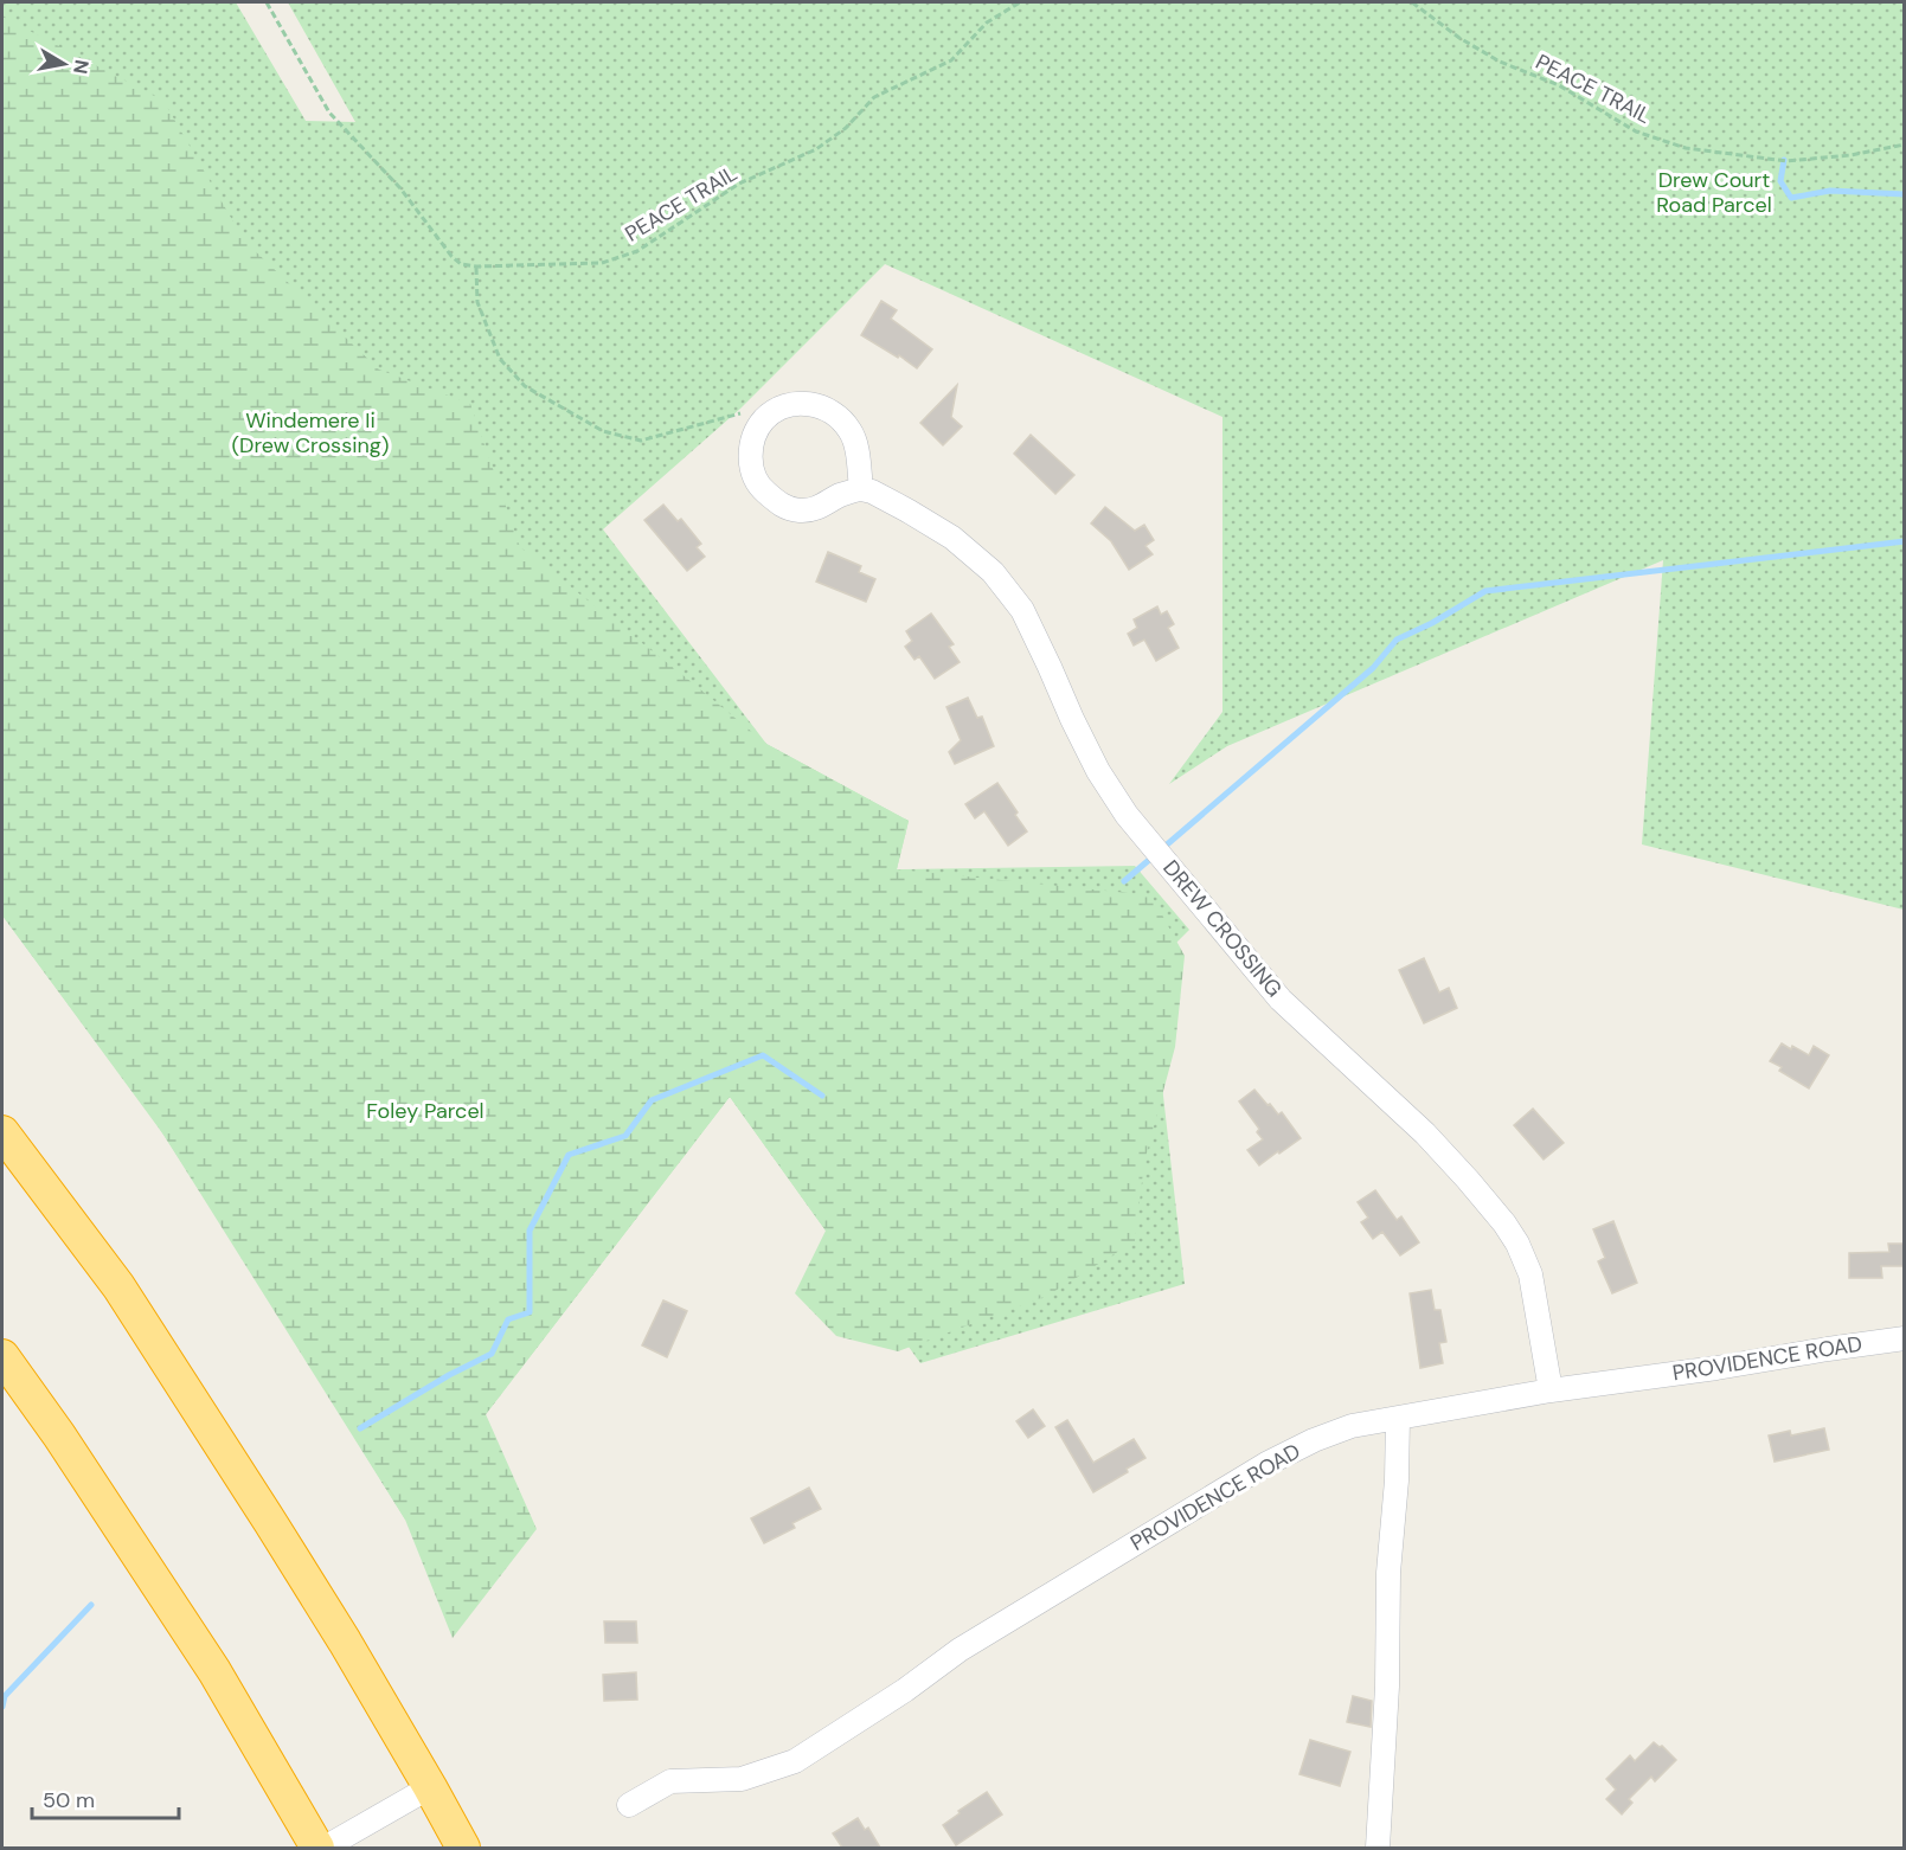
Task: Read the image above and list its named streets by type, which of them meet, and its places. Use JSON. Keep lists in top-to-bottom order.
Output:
{
  "streets": {
    "street": ["DREW CROSSING", "PROVIDENCE ROAD"],
    "path": ["PEACE TRAIL"]
  },
  "crossings": [
    ["DREW CROSSING", "PROVIDENCE ROAD"]
  ],
  "parks": ["Drew Court Road Parcel", "Windemere Ii (Drew Crossing)", "Foley Parcel"],
  "scale_bar": "50 m",
  "north": "right"
}
